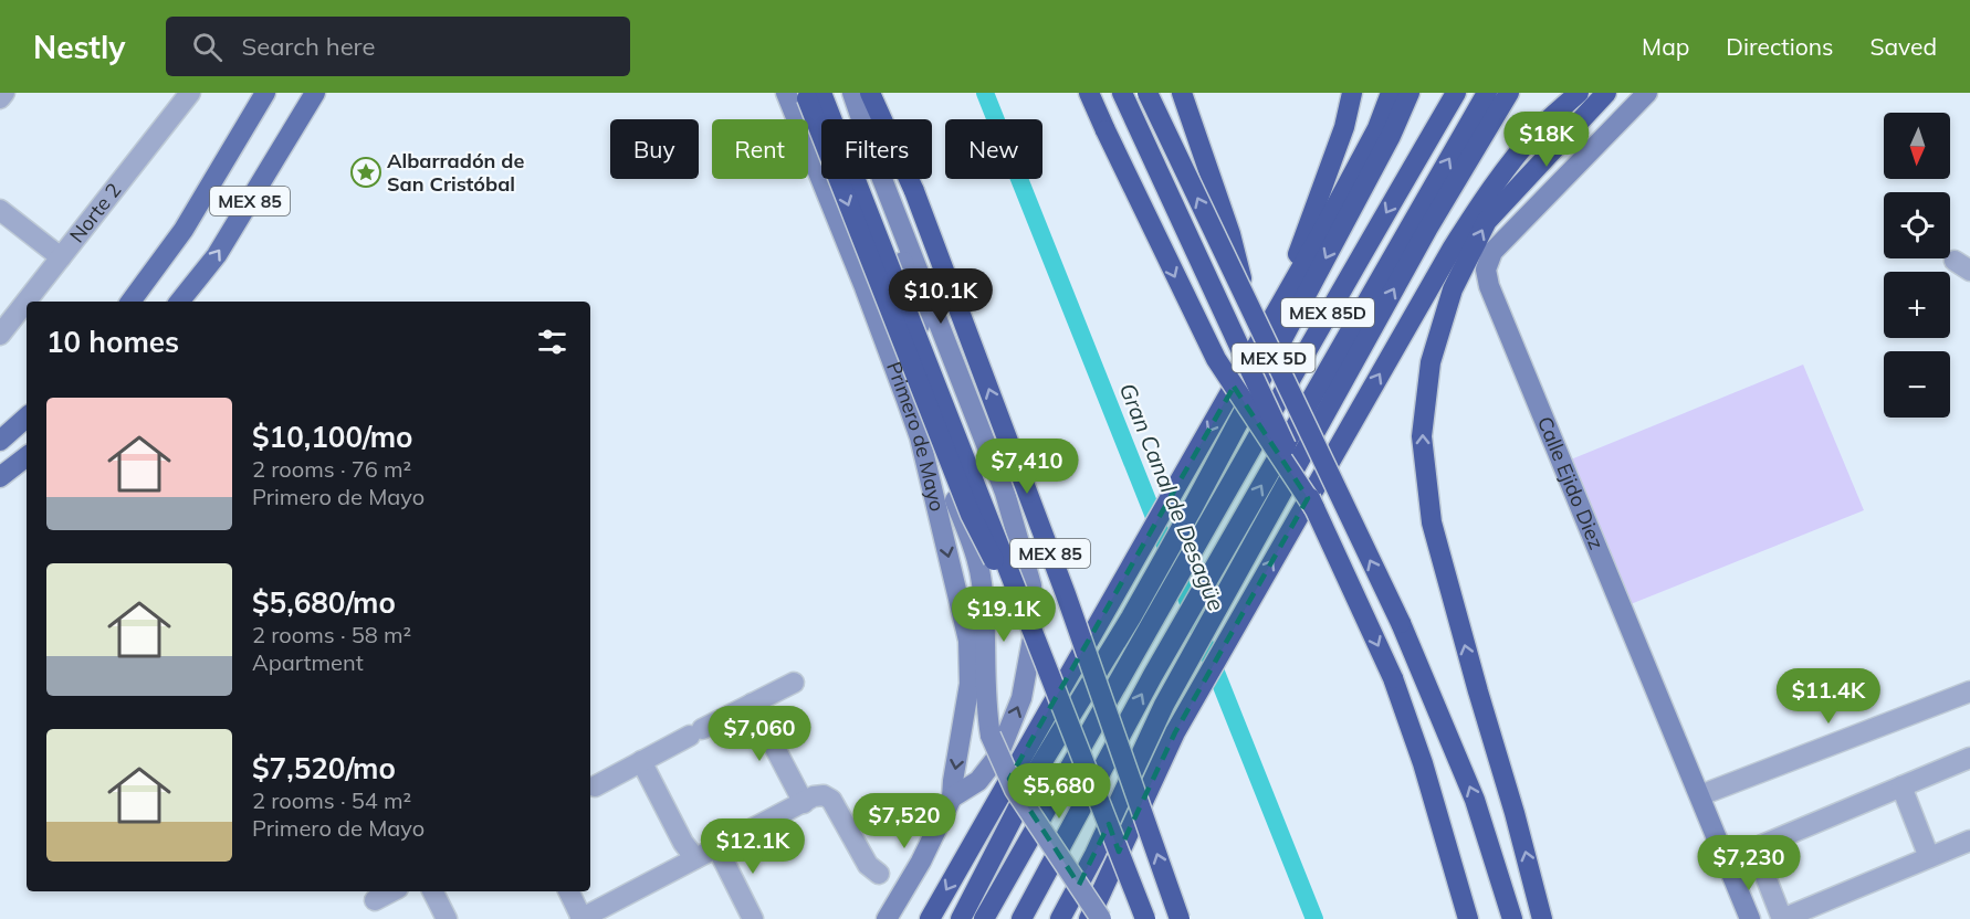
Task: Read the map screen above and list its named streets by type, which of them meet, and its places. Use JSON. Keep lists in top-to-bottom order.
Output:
{
  "streets": {
    "highway": ["MEX 85", "MEX 85D", "MEX 5D"],
    "main road": ["Primero de Mayo", "Calle Ejido Diez"],
    "street": ["Norte 2"]
  },
  "water": ["Gran Canal de Desagüe"],
  "places": {
    "place": ["Albarradón de San Cristóbal"]
  },
  "north": "bottom",
  "page": {
    "header": "Nestly",
    "search": "Search here",
    "nav": ["Map", "Directions", "Saved"],
    "price": [
      "$18K",
      "$10.1K",
      "$7,410",
      "$19.1K",
      "$11.4K",
      "$7,060",
      "$5,680",
      "$7,520",
      "$12.1K",
      "$7,230"
    ],
    "map_buttons": ["+", "−"],
    "chip": [
      "Buy",
      "Rent",
      "Filters",
      "New"
    ],
    "heading": "10 homes",
    "list": [
      {
        "name": "$10,100/mo",
        "note": "2 rooms · 76 m² · Primero de Mayo"
      },
      {
        "name": "$5,680/mo",
        "note": "2 rooms · 58 m² · Apartment"
      },
      {
        "name": "$7,520/mo",
        "note": "2 rooms · 54 m² · Primero de Mayo"
      }
    ]
  }
}
